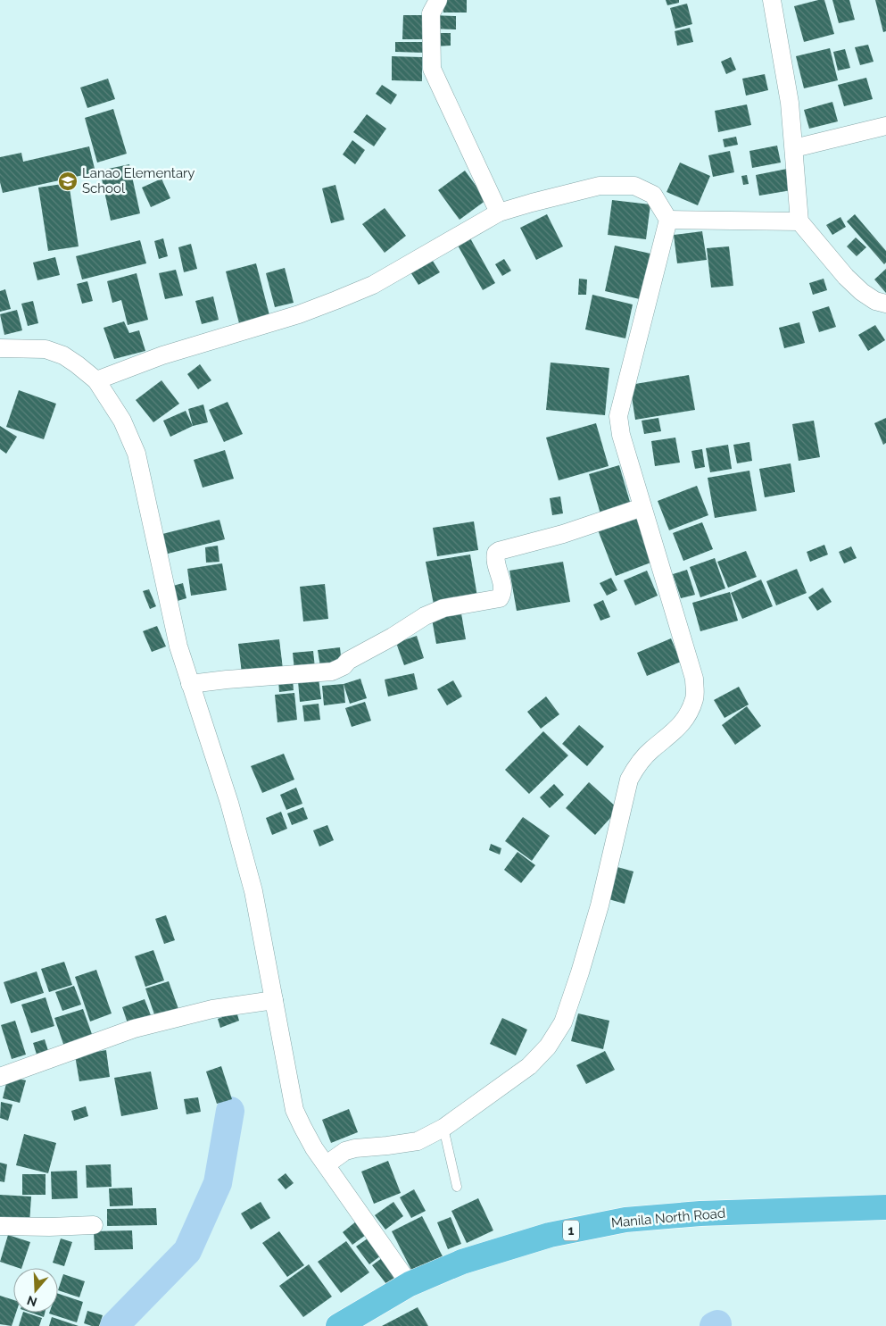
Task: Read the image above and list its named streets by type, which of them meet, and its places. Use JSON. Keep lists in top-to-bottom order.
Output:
{
  "streets": {
    "highway": ["Manila North Road", "1"]
  },
  "places": {
    "school or university": ["Lanao Elementary School"]
  },
  "north": "bottom"
}
